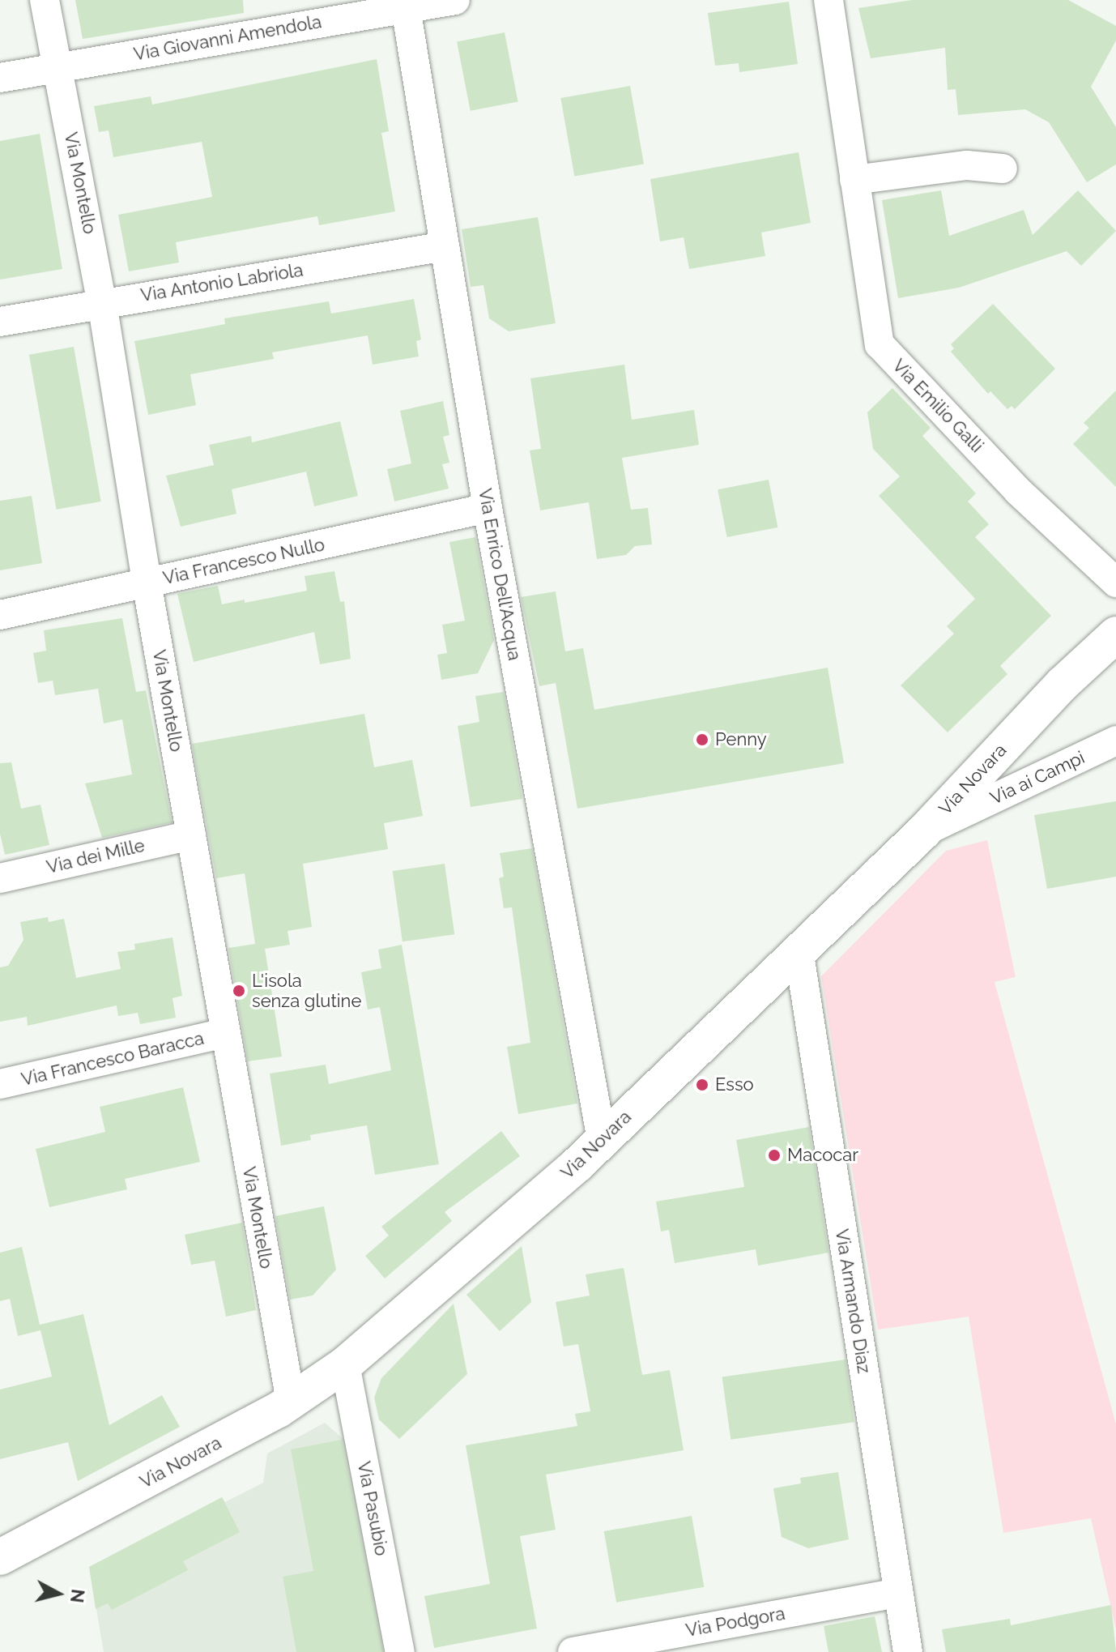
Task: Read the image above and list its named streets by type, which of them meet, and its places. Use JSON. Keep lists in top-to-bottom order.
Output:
{
  "streets": {
    "street": [
      "Via Giovanni Amendola",
      "Via Montello",
      "Via Antonio Labriola",
      "Via Emilio Galli",
      "Via Francesco Nullo",
      "Via Enrico Dell'Acqua",
      "Via ai Campi",
      "Via Novara",
      "Via dei Mille",
      "Via Francesco Baracca",
      "Via Armando Diaz",
      "Via Pasubio",
      "Via Podgora"
    ]
  },
  "crossings": [
    ["Via Giovanni Amendola", "Via Montello"],
    ["Via Giovanni Amendola", "Via Enrico Dell'Acqua"],
    ["Via Montello", "Via Antonio Labriola"],
    ["Via Montello", "Via Francesco Nullo"],
    ["Via Montello", "Via Novara"],
    ["Via Montello", "Via dei Mille"],
    ["Via Montello", "Via Francesco Baracca"],
    ["Via Antonio Labriola", "Via Enrico Dell'Acqua"],
    ["Via Francesco Nullo", "Via Enrico Dell'Acqua"],
    ["Via Enrico Dell'Acqua", "Via Novara"],
    ["Via ai Campi", "Via Novara"],
    ["Via Novara", "Via Armando Diaz"],
    ["Via Novara", "Via Pasubio"],
    ["Via Armando Diaz", "Via Podgora"]
  ],
  "places": [
    "Penny",
    "L'isola senza glutine",
    "Esso",
    "Macocar"
  ],
  "north": "right"
}
